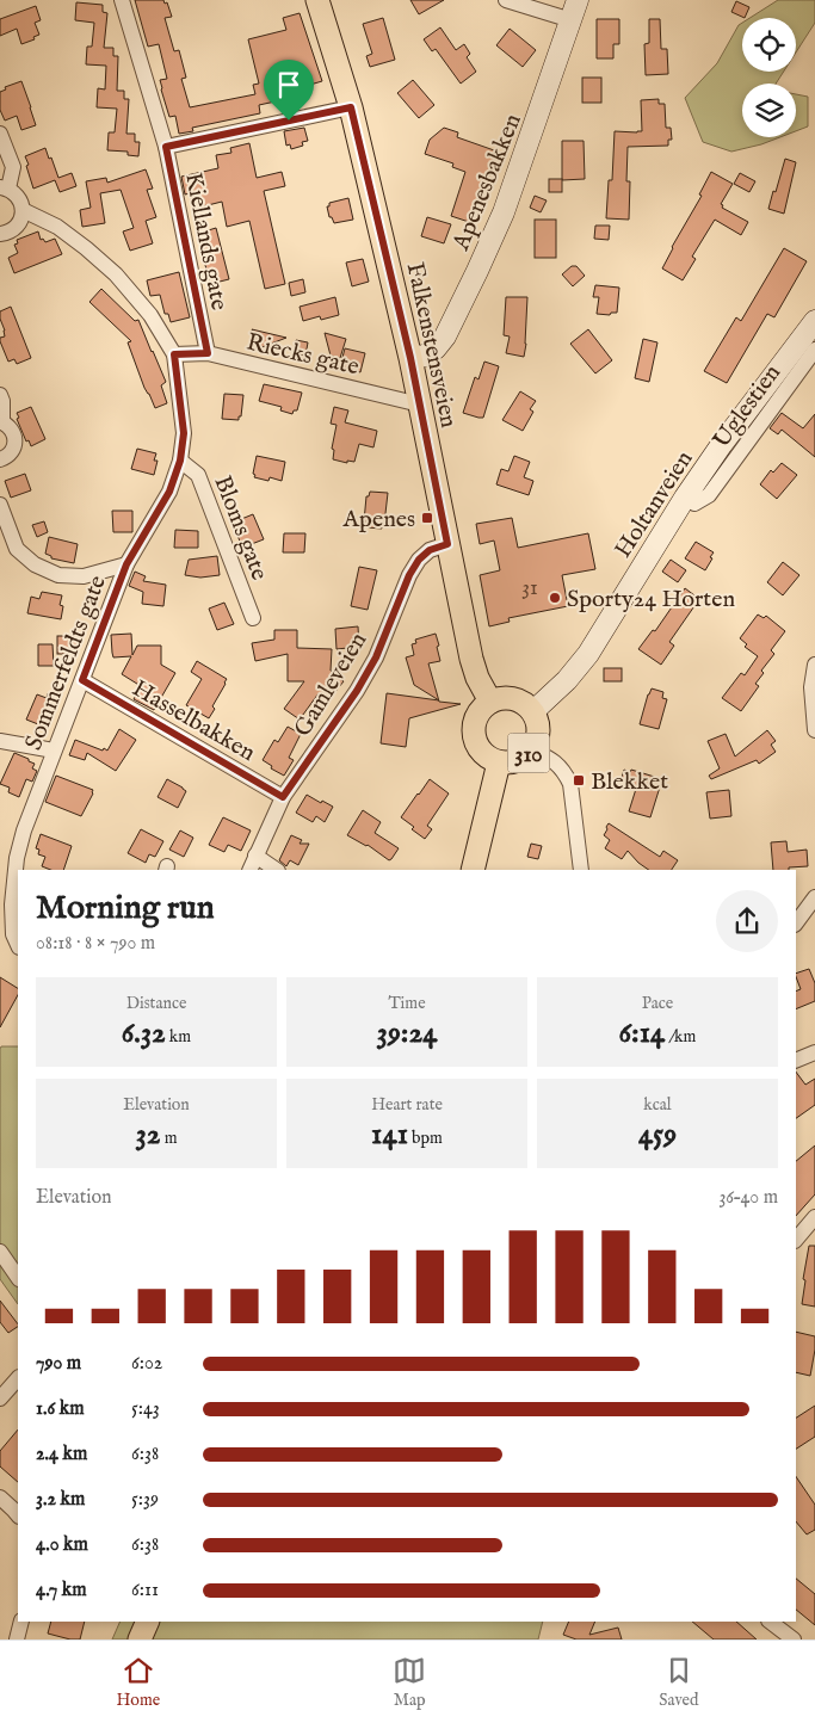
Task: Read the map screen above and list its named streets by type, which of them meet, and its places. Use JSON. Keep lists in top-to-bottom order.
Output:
{
  "streets": {
    "main road": [
      "Apenesbakken",
      "Falkenstensveien",
      "Holtanveien",
      "310"
    ],
    "street": [
      "Kiellands gate",
      "Riecks gate",
      "Uglestien",
      "Bloms gate",
      "Sommerfeldts gate",
      "Gamleveien",
      "Hasselbakken"
    ]
  },
  "crossings": [
    ["Apenesbakken", "Falkenstensveien"],
    ["Kiellands gate", "Riecks gate"],
    ["Falkenstensveien", "Riecks gate"],
    ["Falkenstensveien", "Holtanveien"],
    ["Falkenstensveien", "Gamleveien"],
    ["Falkenstensveien", "310"],
    ["Riecks gate", "Sommerfeldts gate"],
    ["Uglestien", "Holtanveien"],
    ["Holtanveien", "310"],
    ["Bloms gate", "Sommerfeldts gate"],
    ["Sommerfeldts gate", "Hasselbakken"],
    ["Gamleveien", "Hasselbakken"]
  ],
  "places": {
    "transit": ["Apenes", "Blekket"],
    "other": ["Sporty24 Horten"]
  },
  "house_numbers": ["31"],
  "page": {
    "heading": ["Morning run", "08:18 · 8 × 790 m"],
    "stats": [
      ["Distance", "6.32 km"],
      ["Time", "39:24"],
      ["Pace", "6:14 /km"],
      ["Elevation", "32 m"],
      ["Heart rate", "141 bpm"],
      ["kcal", "459"]
    ],
    "chart": ["Elevation", "36–40 m"],
    "list": [
      {
        "name": "790 m",
        "note": "6:02"
      },
      {
        "name": "1.6 km",
        "note": "5:43"
      },
      {
        "name": "2.4 km",
        "note": "6:38"
      },
      {
        "name": "3.2 km",
        "note": "5:39"
      },
      {
        "name": "4.0 km",
        "note": "6:38"
      },
      {
        "name": "4.7 km",
        "note": "6:11"
      }
    ],
    "tabs": ["Home", "Map", "Saved"]
  }
}
